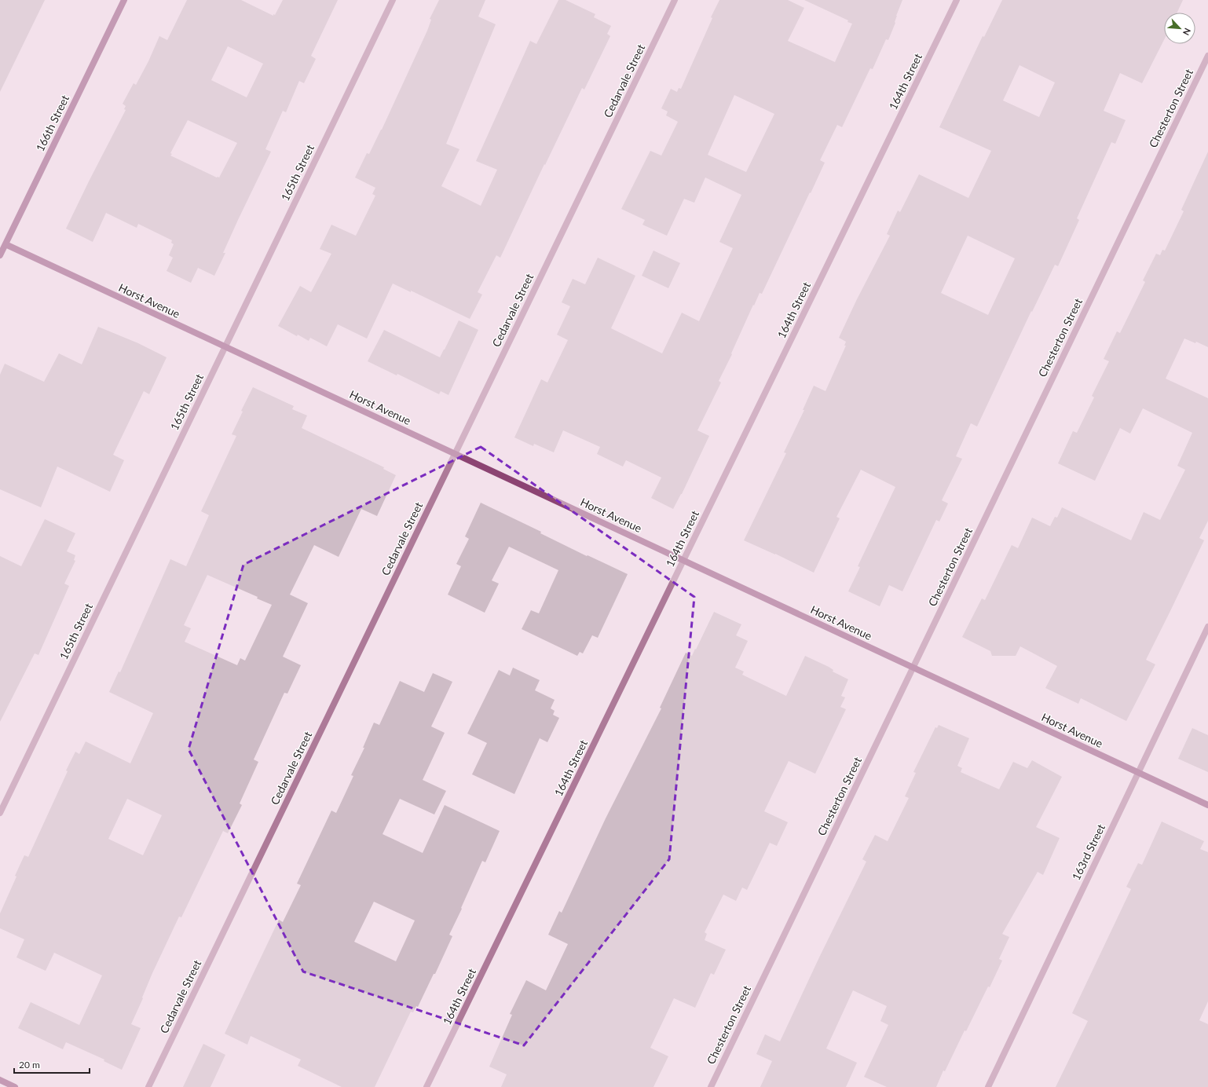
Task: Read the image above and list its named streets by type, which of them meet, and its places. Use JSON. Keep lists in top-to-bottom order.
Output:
{
  "streets": {
    "street": [
      "Cedarvale Street",
      "164th Street",
      "Chesterton Street",
      "166th Street",
      "165th Street",
      "Horst Avenue",
      "163rd Street"
    ]
  },
  "crossings": [
    ["Cedarvale Street", "Horst Avenue"],
    ["164th Street", "Horst Avenue"],
    ["Chesterton Street", "Horst Avenue"],
    ["166th Street", "Horst Avenue"],
    ["165th Street", "Horst Avenue"],
    ["Horst Avenue", "163rd Street"]
  ],
  "scale_bar": "20 m",
  "north": "bottom right"
}
